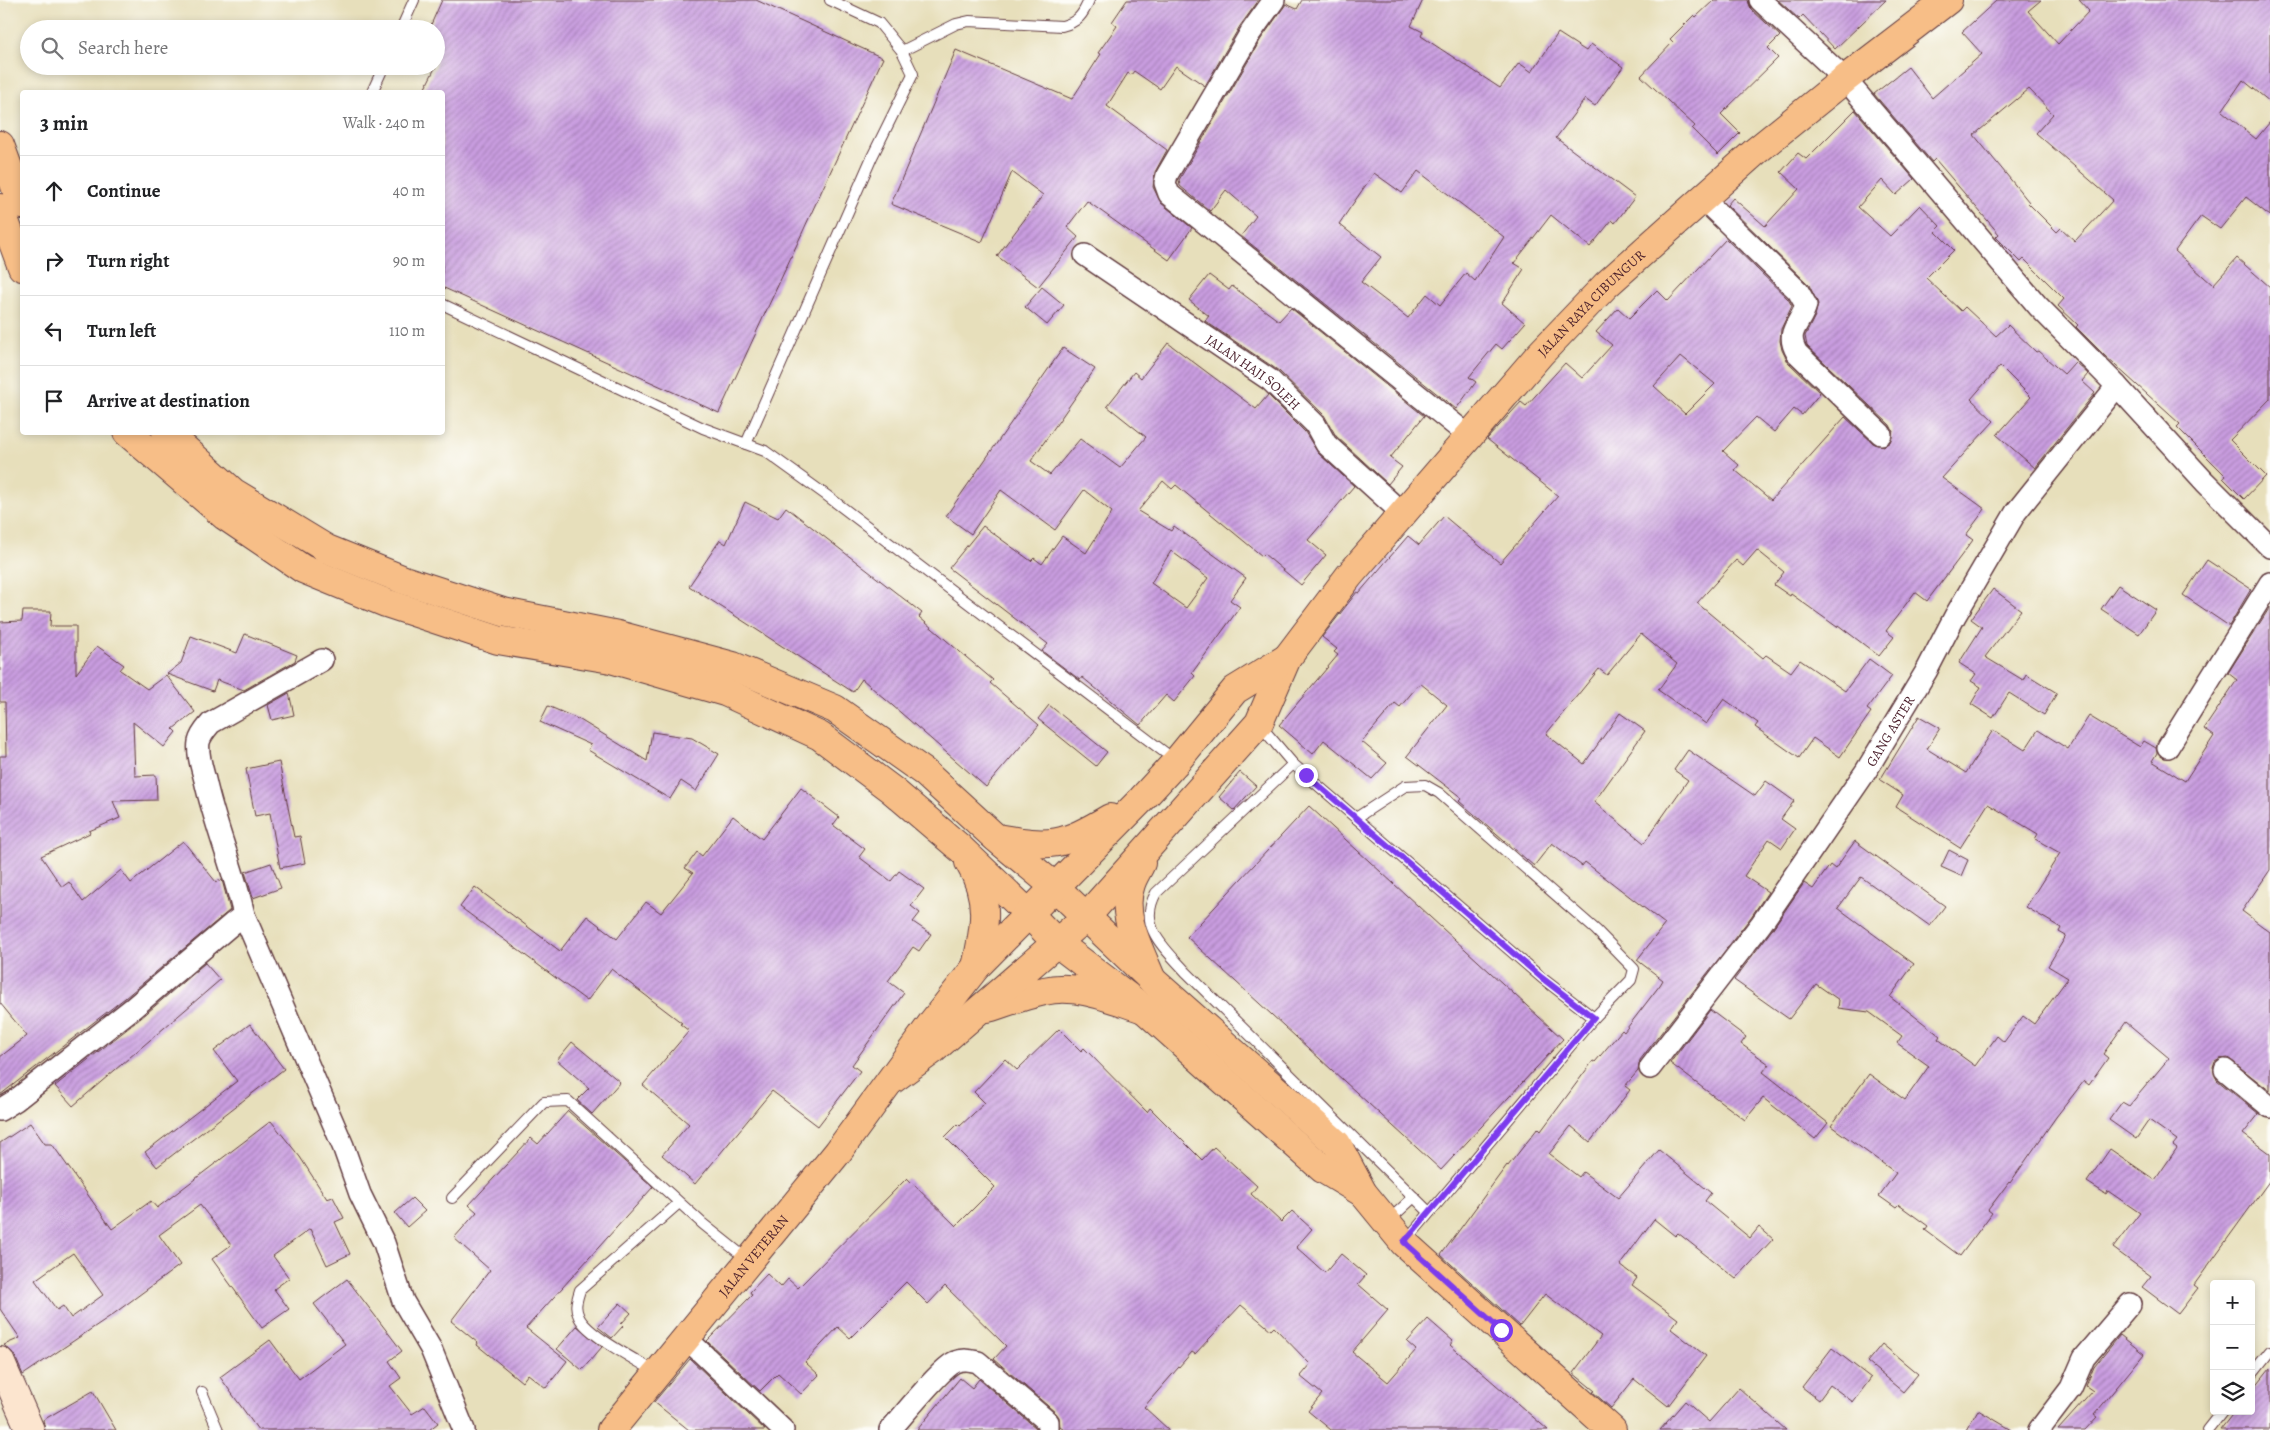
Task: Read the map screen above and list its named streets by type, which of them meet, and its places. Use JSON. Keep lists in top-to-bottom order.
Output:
{
  "streets": {
    "main road": ["JALAN RAYA CIBUNGUR", "JALAN VETERAN"],
    "street": ["JALAN HAJI SOLEH", "GANG ASTER"]
  },
  "crossings": [
    ["JALAN RAYA CIBUNGUR", "JALAN HAJI SOLEH"]
  ],
  "page": {
    "search": "Search here",
    "heading": ["3 min", "Walk · 240 m"],
    "list": [
      ["Continue", "40 m"],
      ["Turn right", "90 m"],
      ["Turn left", "110 m"],
      "Arrive at destination"
    ],
    "map_buttons": ["+", "−"]
  }
}
